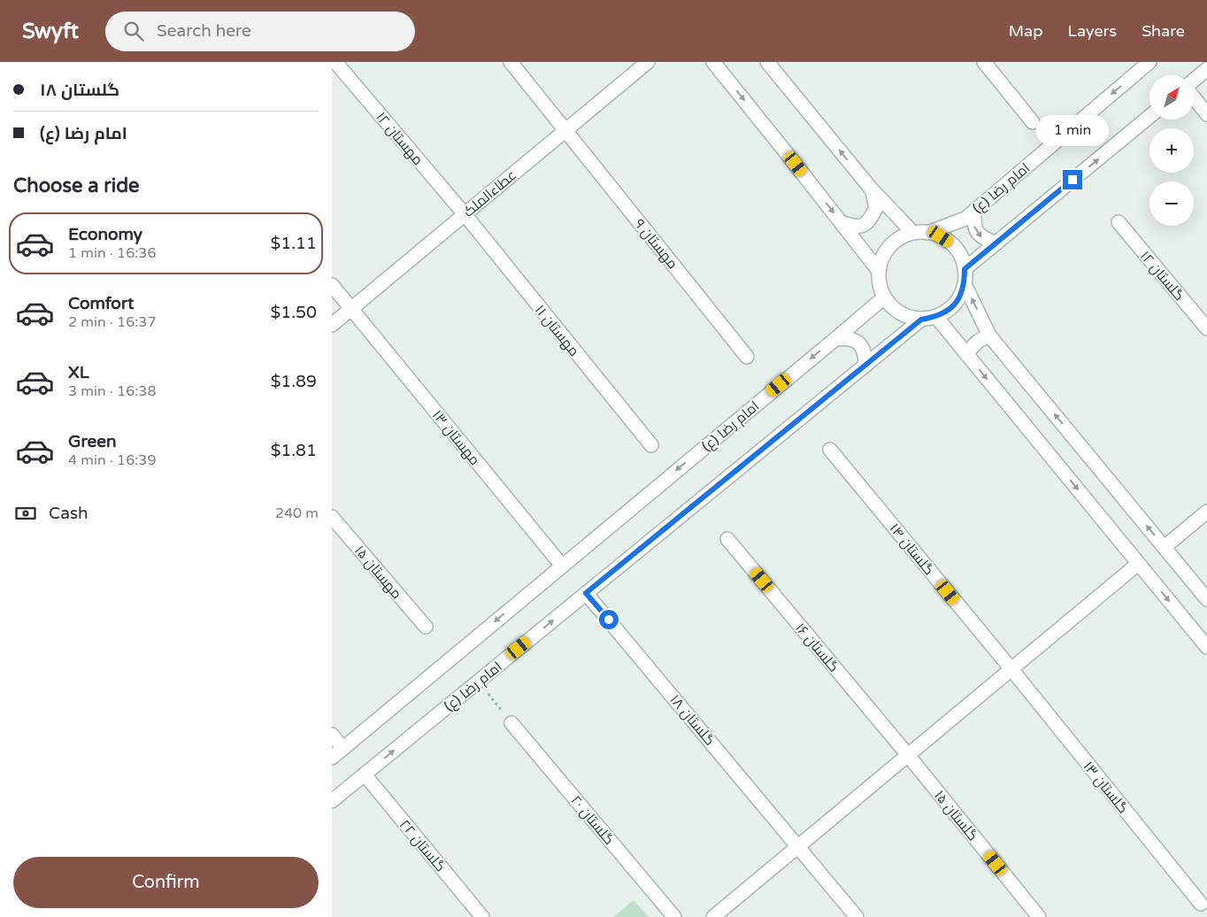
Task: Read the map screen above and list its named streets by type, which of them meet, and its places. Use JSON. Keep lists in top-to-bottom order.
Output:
{
  "streets": {
    "street": [
      "مهستان ۱۲",
      "امام رضا (ع)",
      "عطاءالملک",
      "مهستان ۹",
      "گلستان ۱۲",
      "مهستان ۱۱",
      "مهستان ۱۳",
      "گلستان ۱۴",
      "مهستان ۱۵",
      "گلستان ۱۶",
      "گلستان ۱۸",
      "گلستان ۱۳",
      "گلستان ۱۵",
      "گلستان ۲۰",
      "گلستان ۲۲"
    ]
  },
  "crossings": [
    ["مهستان ۱۲", "عطاءالملک"],
    ["مهستان ۱۲", "مهستان ۱۱"],
    ["امام رضا (ع)", "مهستان ۱۳"],
    ["امام رضا (ع)", "گلستان ۱۸"],
    ["امام رضا (ع)", "گلستان ۲۲"],
    ["عطاءالملک", "مهستان ۹"],
    ["عطاءالملک", "مهستان ۱۱"],
    ["عطاءالملک", "مهستان ۱۳"],
    ["گلستان ۱۴", "گلستان ۱۳"],
    ["گلستان ۱۶", "گلستان ۱۵"]
  ],
  "north": "top right",
  "page": {
    "header": "Swyft",
    "search": "Search here",
    "nav": ["Map", "Layers", "Share"],
    "banner": ["گلستان ۱۸", "امام رضا (ع)"],
    "map_buttons": ["+", "−"],
    "bubble": "1 min",
    "heading": "Choose a ride",
    "list": [
      {
        "name": "Economy",
        "note": "1 min · 16:36",
        "value": "$1.11"
      },
      {
        "name": "Comfort",
        "note": "2 min · 16:37",
        "value": "$1.50"
      },
      {
        "name": "XL",
        "note": "3 min · 16:38",
        "value": "$1.89"
      },
      {
        "name": "Green",
        "note": "4 min · 16:39",
        "value": "$1.81"
      }
    ],
    "pay": ["Cash", "240 m"],
    "buttons": "Confirm"
  }
}
